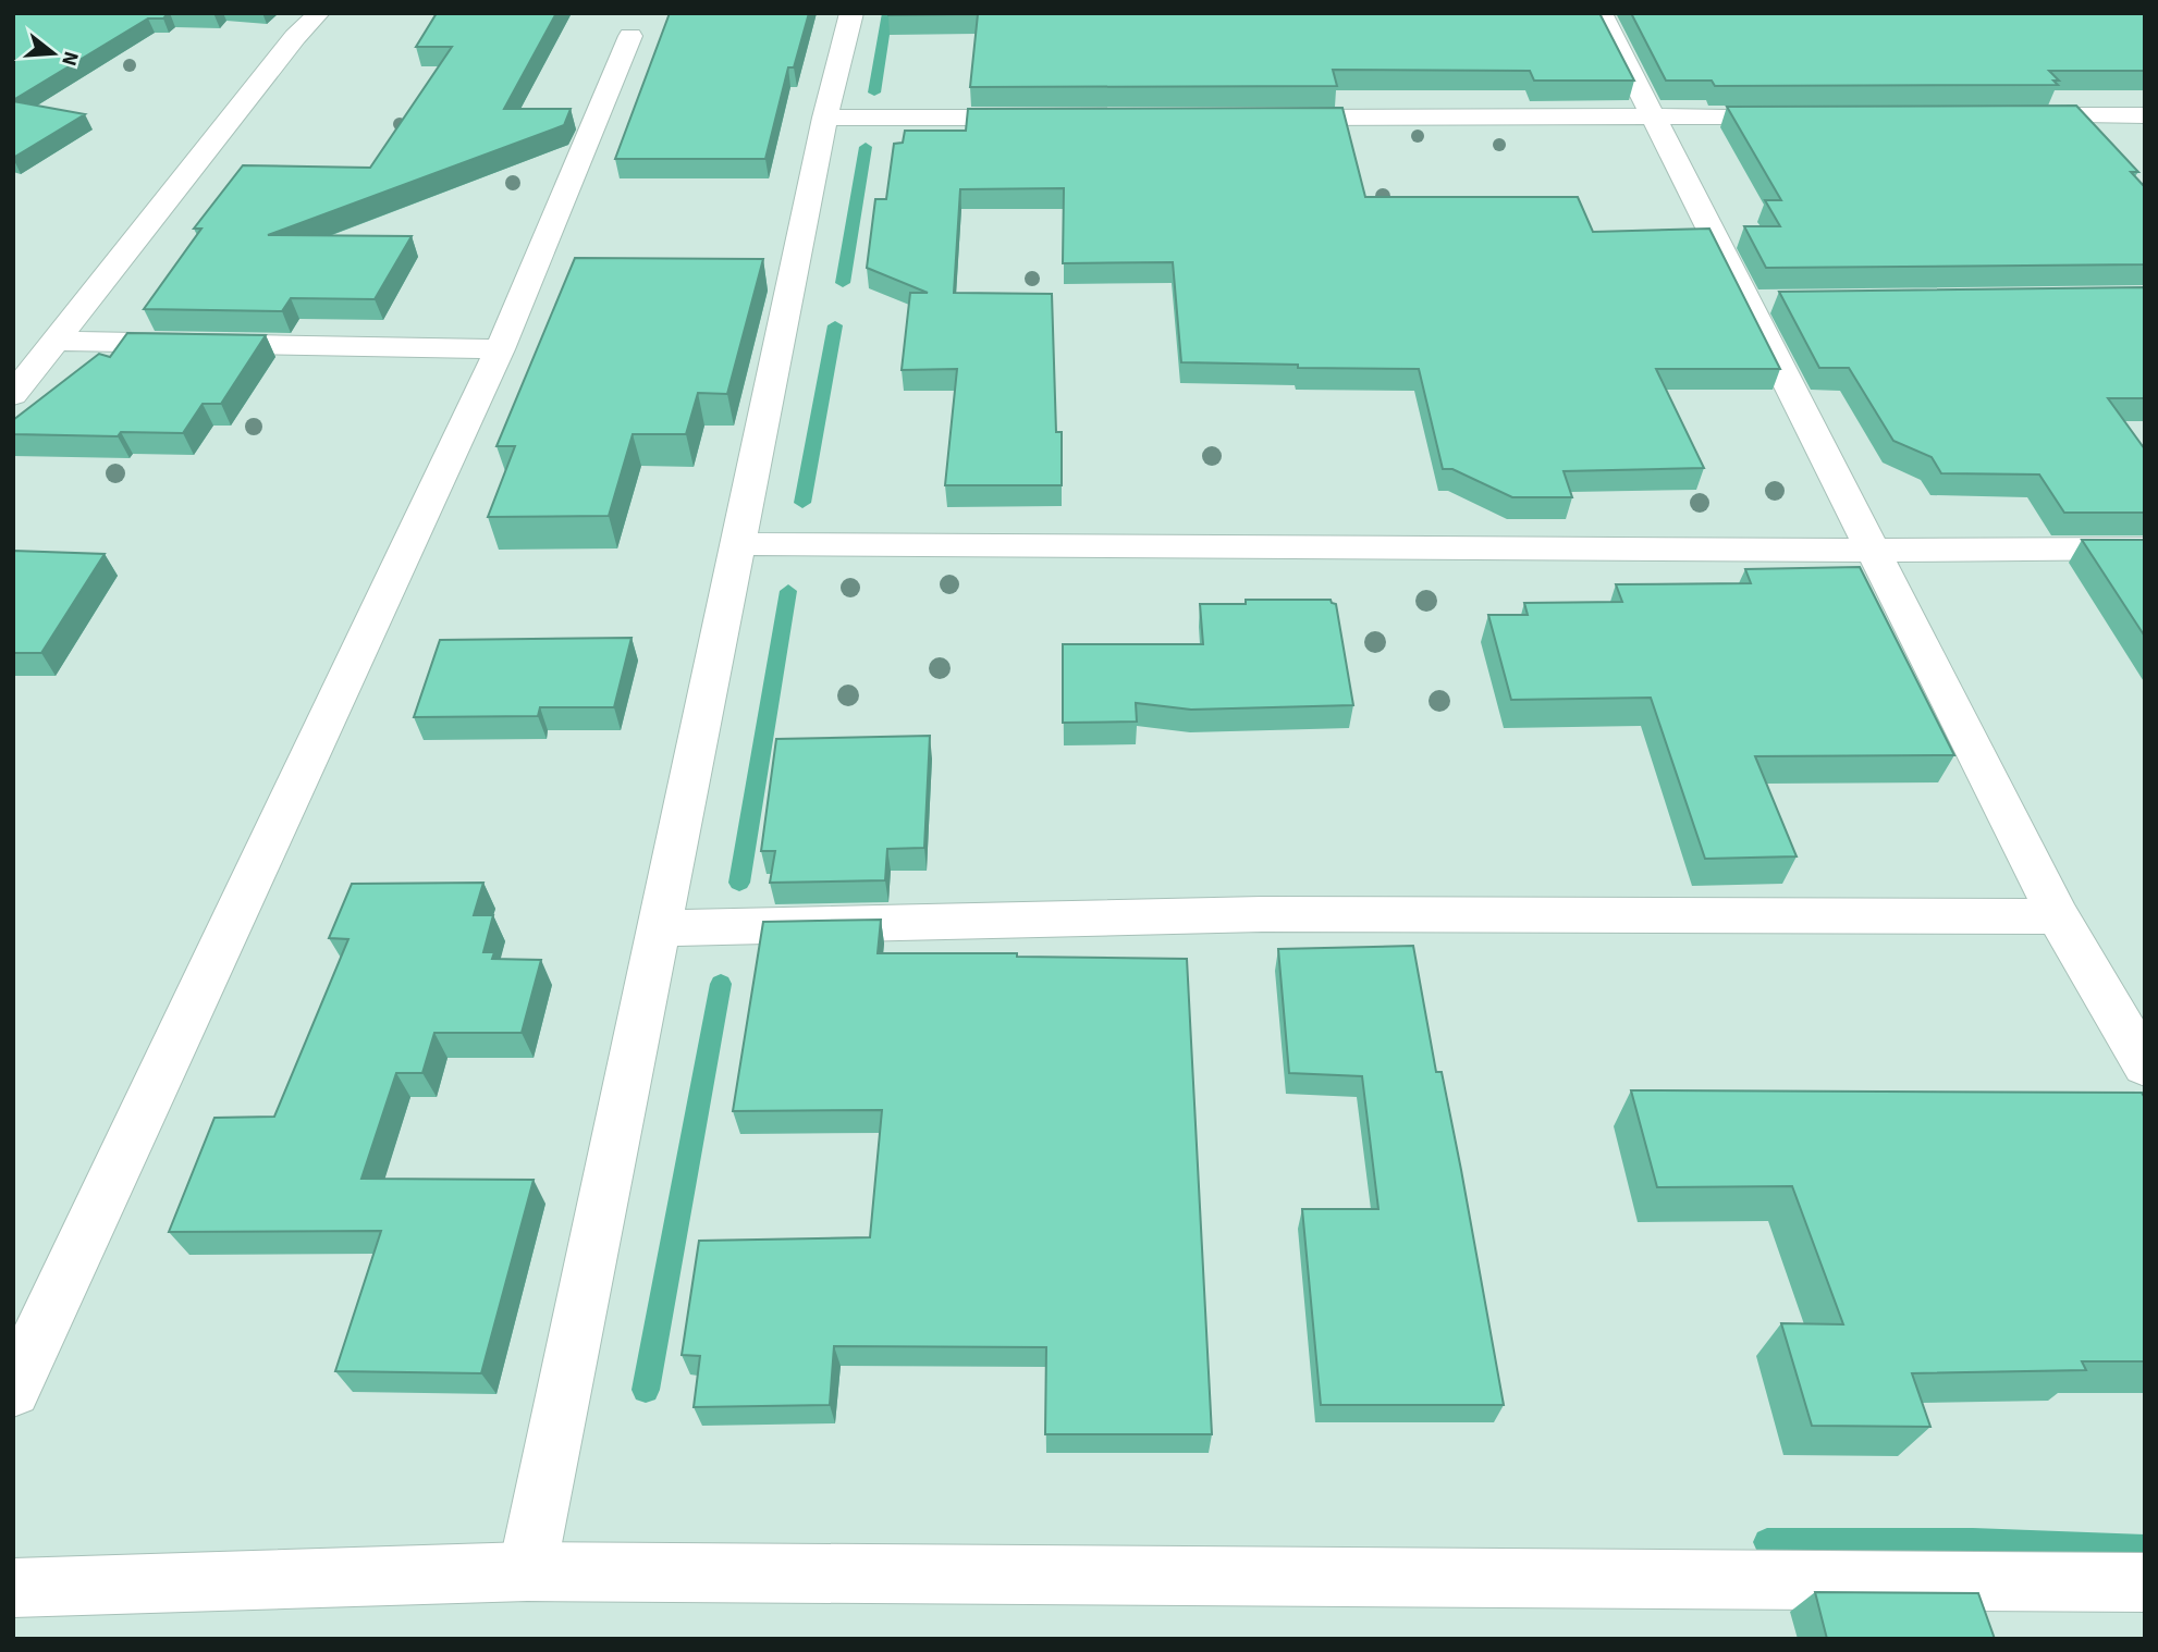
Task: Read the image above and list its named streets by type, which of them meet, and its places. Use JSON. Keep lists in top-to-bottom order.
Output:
{
  "north": "right"
}
